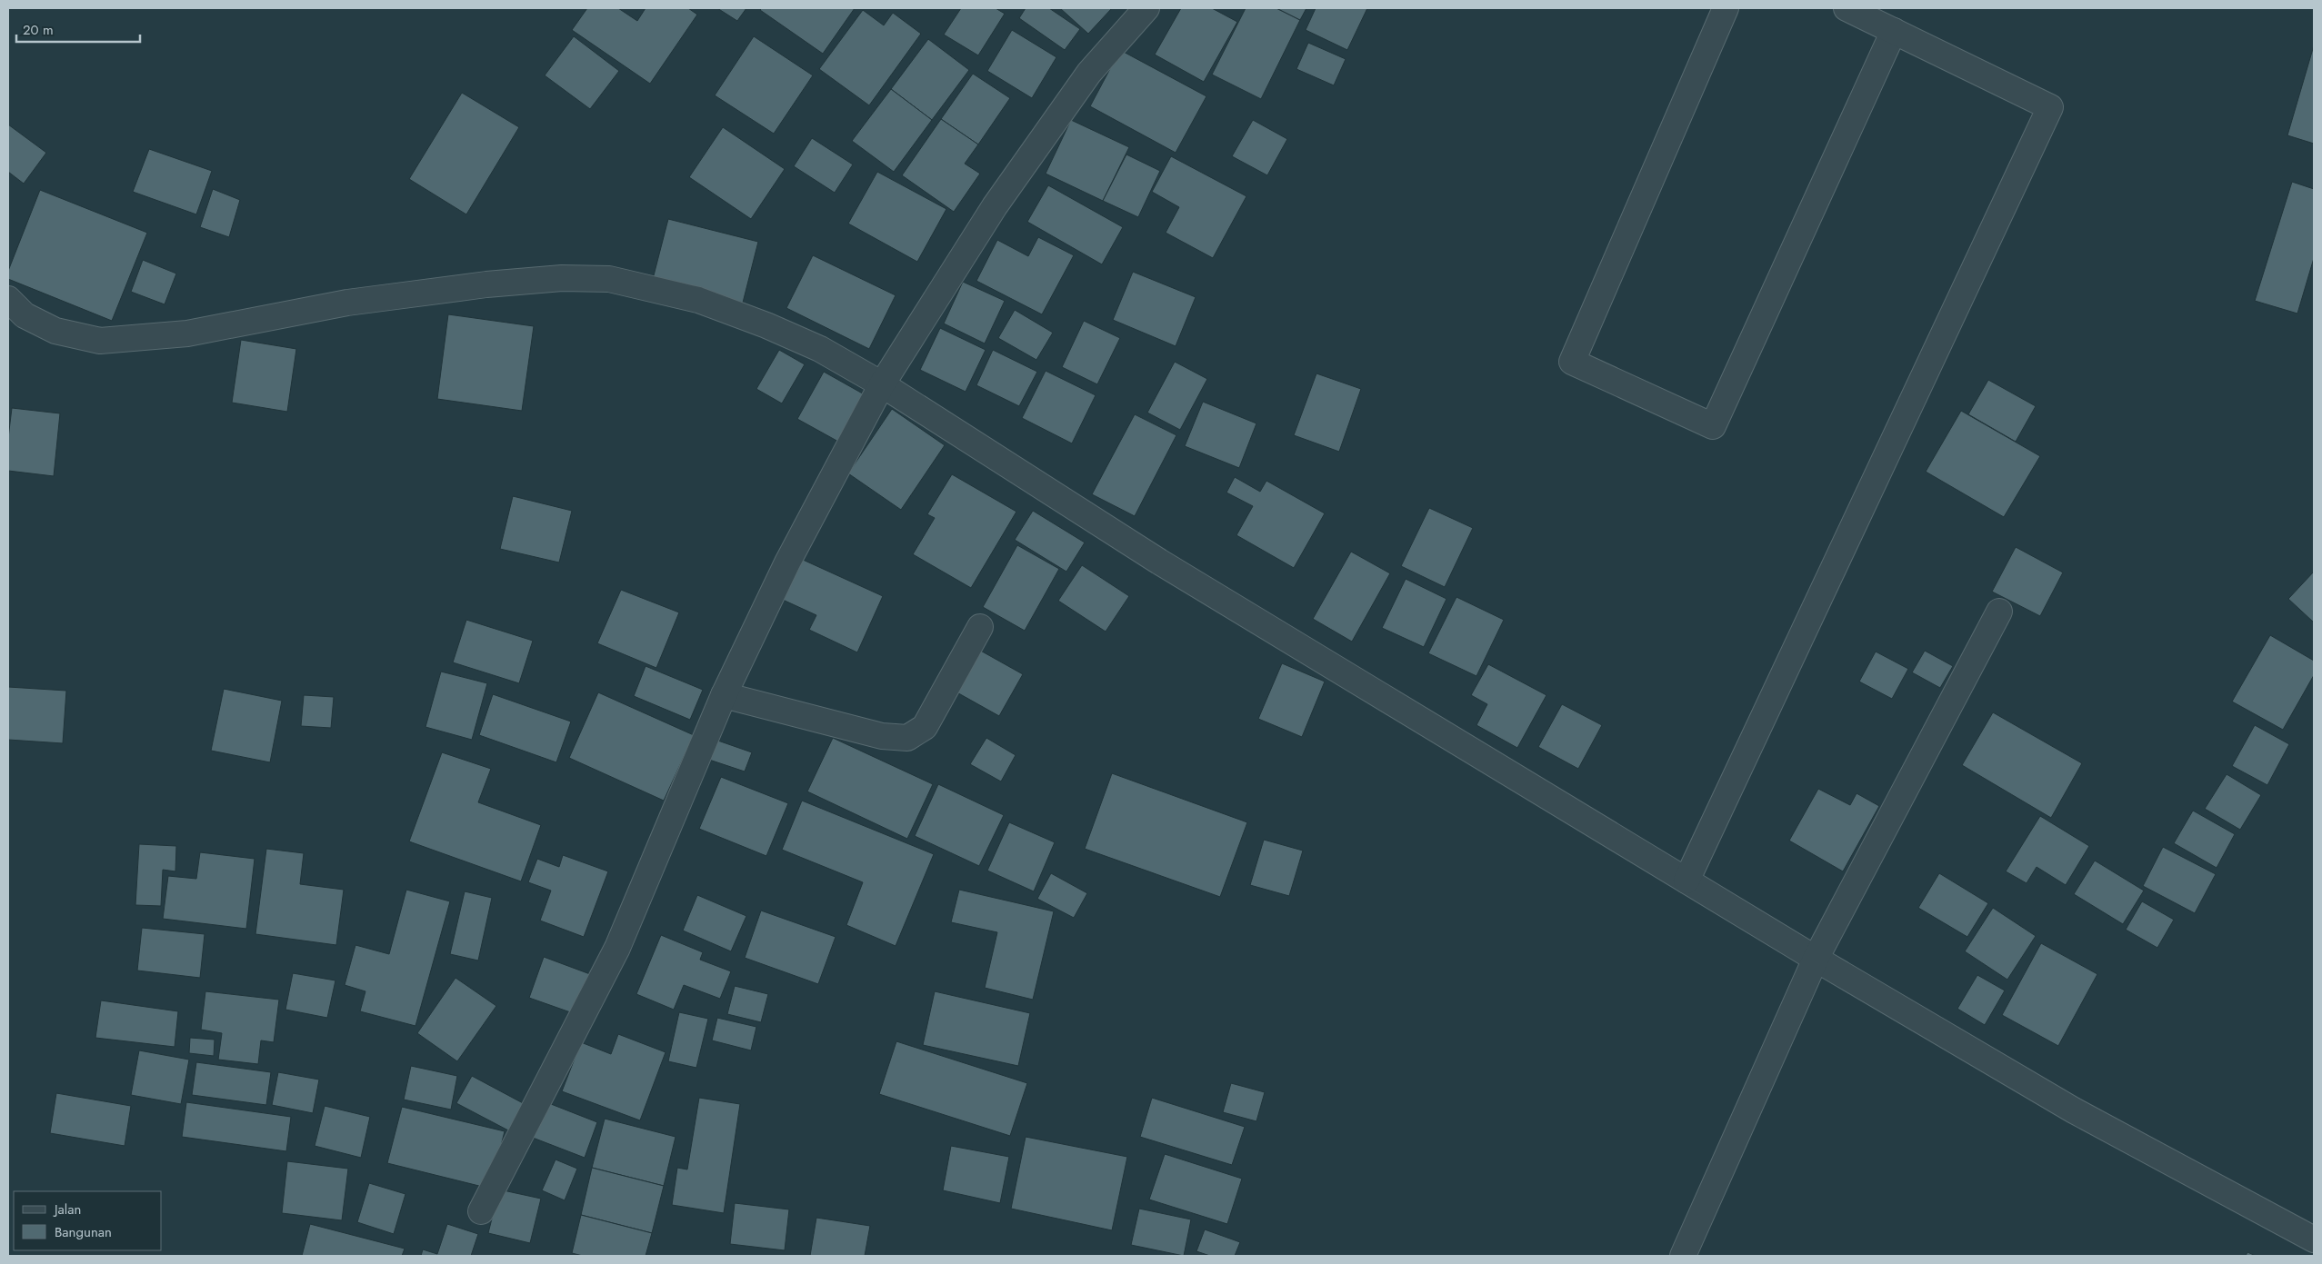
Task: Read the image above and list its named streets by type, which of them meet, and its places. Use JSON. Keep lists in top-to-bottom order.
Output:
{
  "legend": ["Jalan", "Bangunan"],
  "scale_bar": "20 m"
}
